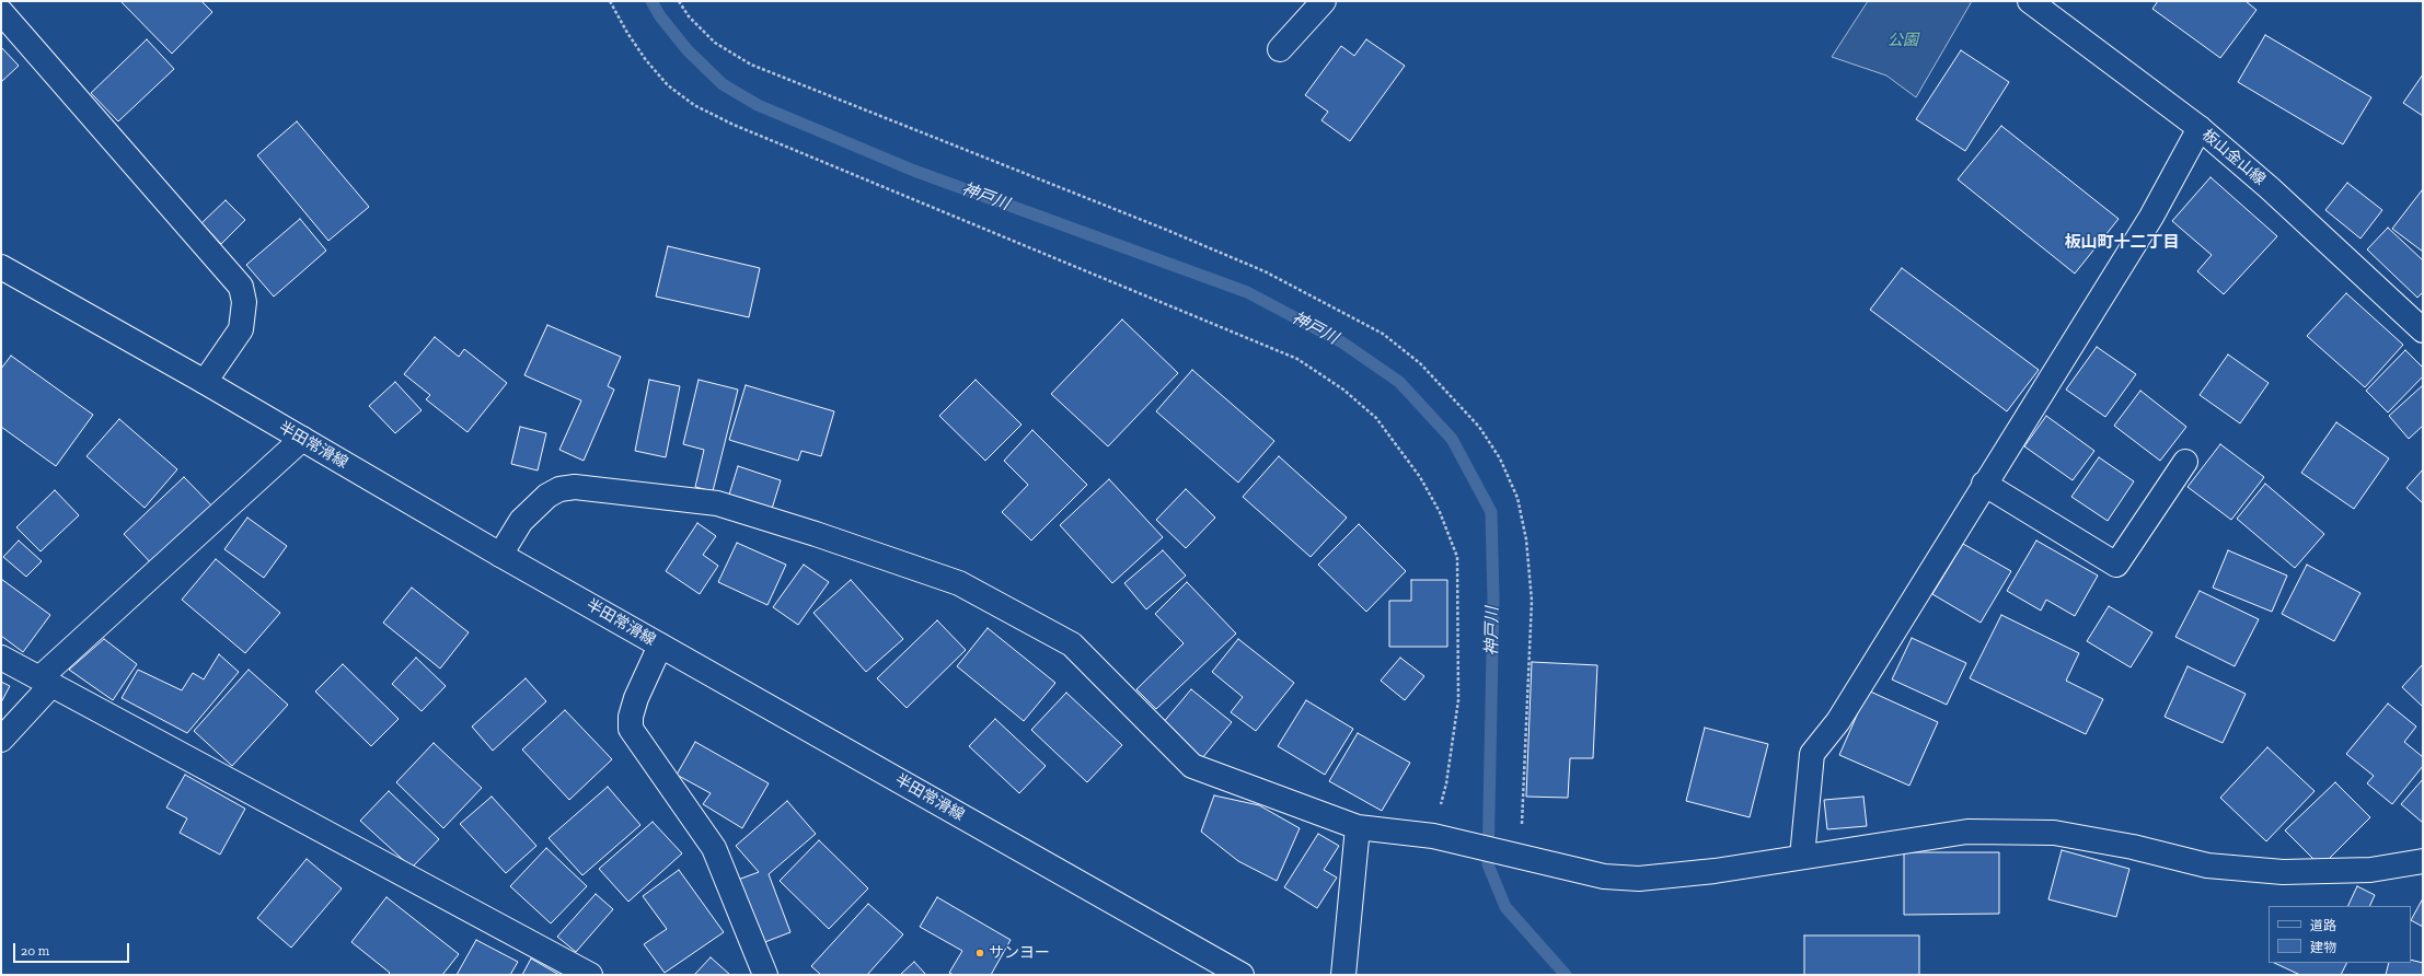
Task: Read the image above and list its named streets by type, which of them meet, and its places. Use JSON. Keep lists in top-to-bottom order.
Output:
{
  "streets": {
    "street": ["板山金山線", "半田常滑線"]
  },
  "districts": ["板山町十二丁目"],
  "water": ["神戸川"],
  "parks": ["公園"],
  "places": ["サンヨー"],
  "legend": ["道路", "建物"],
  "scale_bar": "20 m"
}
